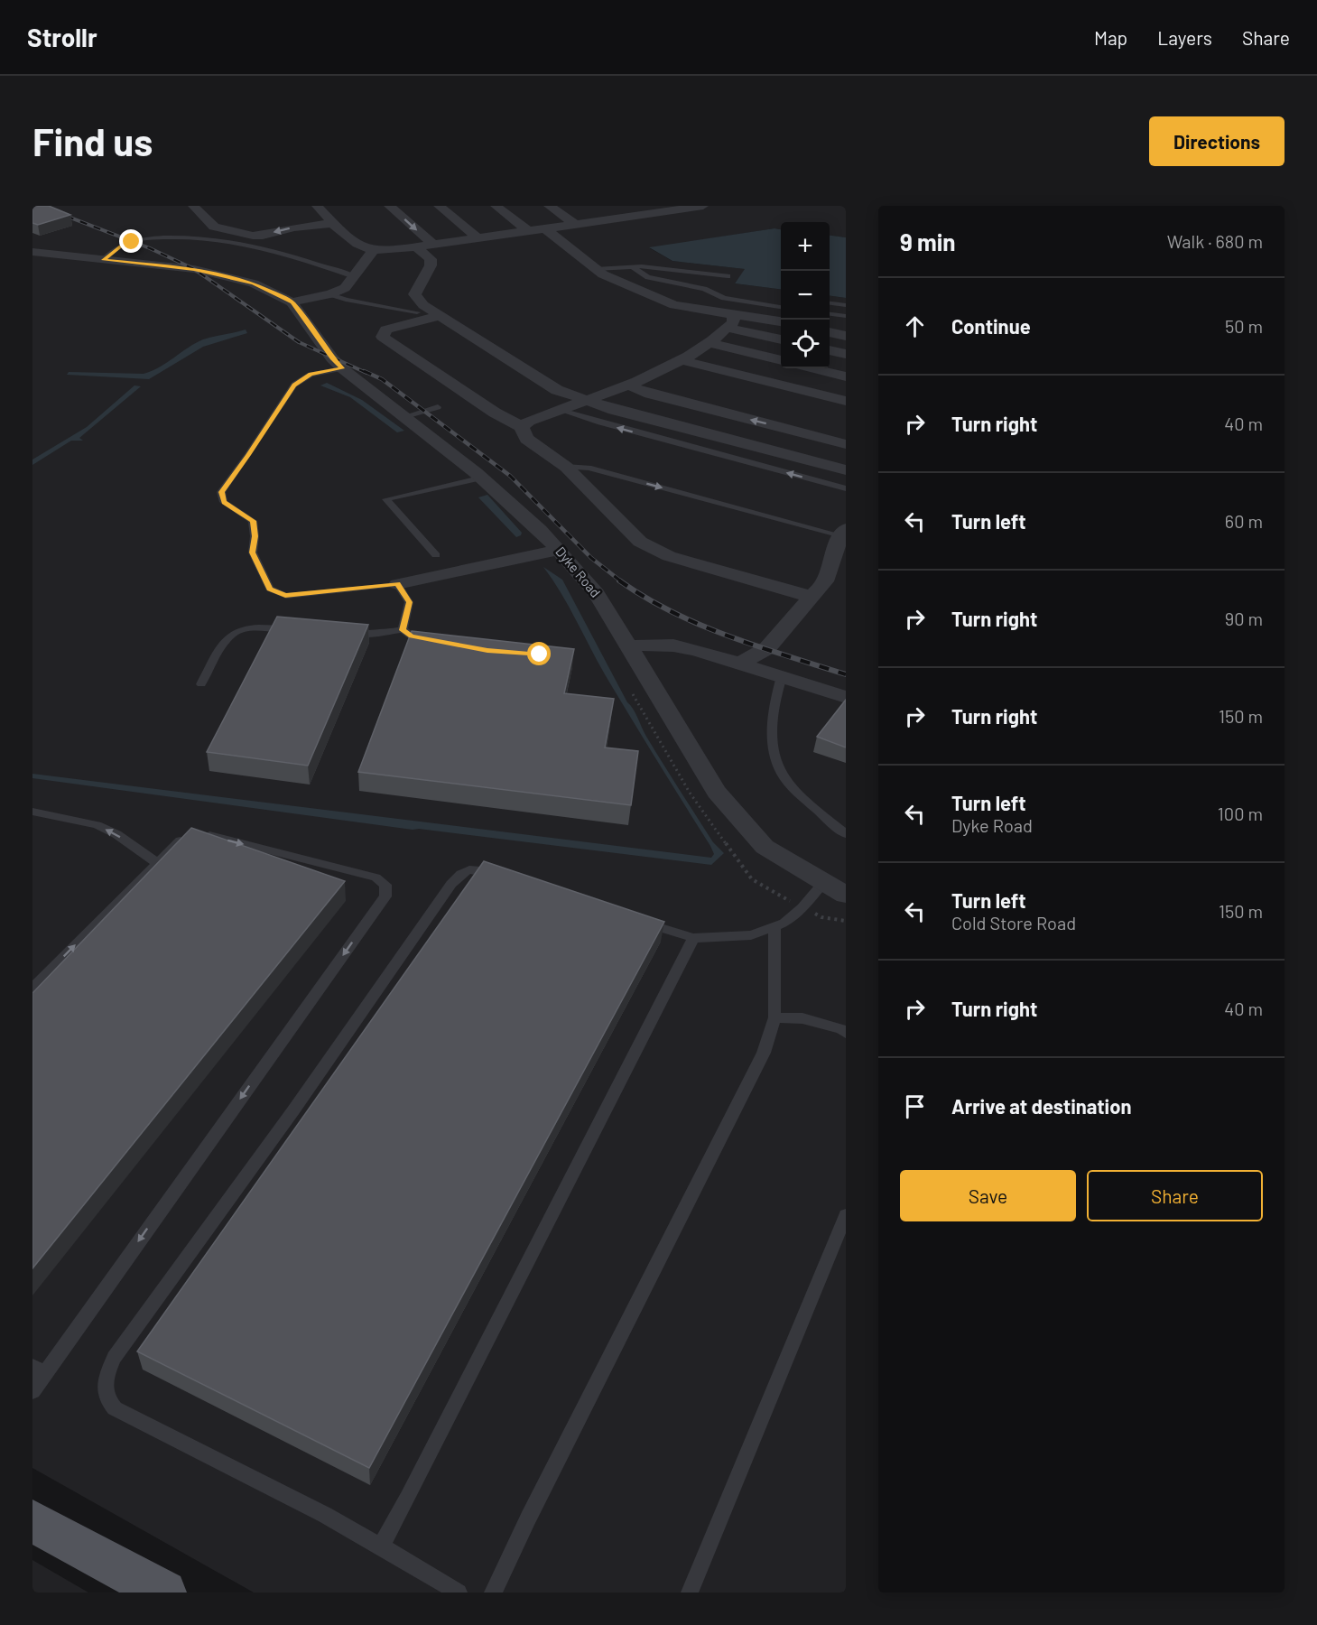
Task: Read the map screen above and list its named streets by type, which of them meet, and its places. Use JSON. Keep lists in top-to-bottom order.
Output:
{
  "streets": {
    "street": ["Dyke Road"]
  },
  "page": {
    "header": "Strollr",
    "nav": ["Map", "Layers", "Share"],
    "buttons": [
      "Directions",
      ["Save", "Share"]
    ],
    "title": "Find us",
    "heading": ["9 min", "Walk · 680 m"],
    "map_buttons": ["+", "−"],
    "list": [
      ["Continue", "50 m"],
      ["Turn right", "40 m"],
      ["Turn left", "60 m"],
      ["Turn right", "90 m"],
      ["Turn right", "150 m"],
      ["Turn left", "Dyke Road", "100 m"],
      ["Turn left", "Cold Store Road", "150 m"],
      ["Turn right", "40 m"],
      "Arrive at destination"
    ]
  }
}
